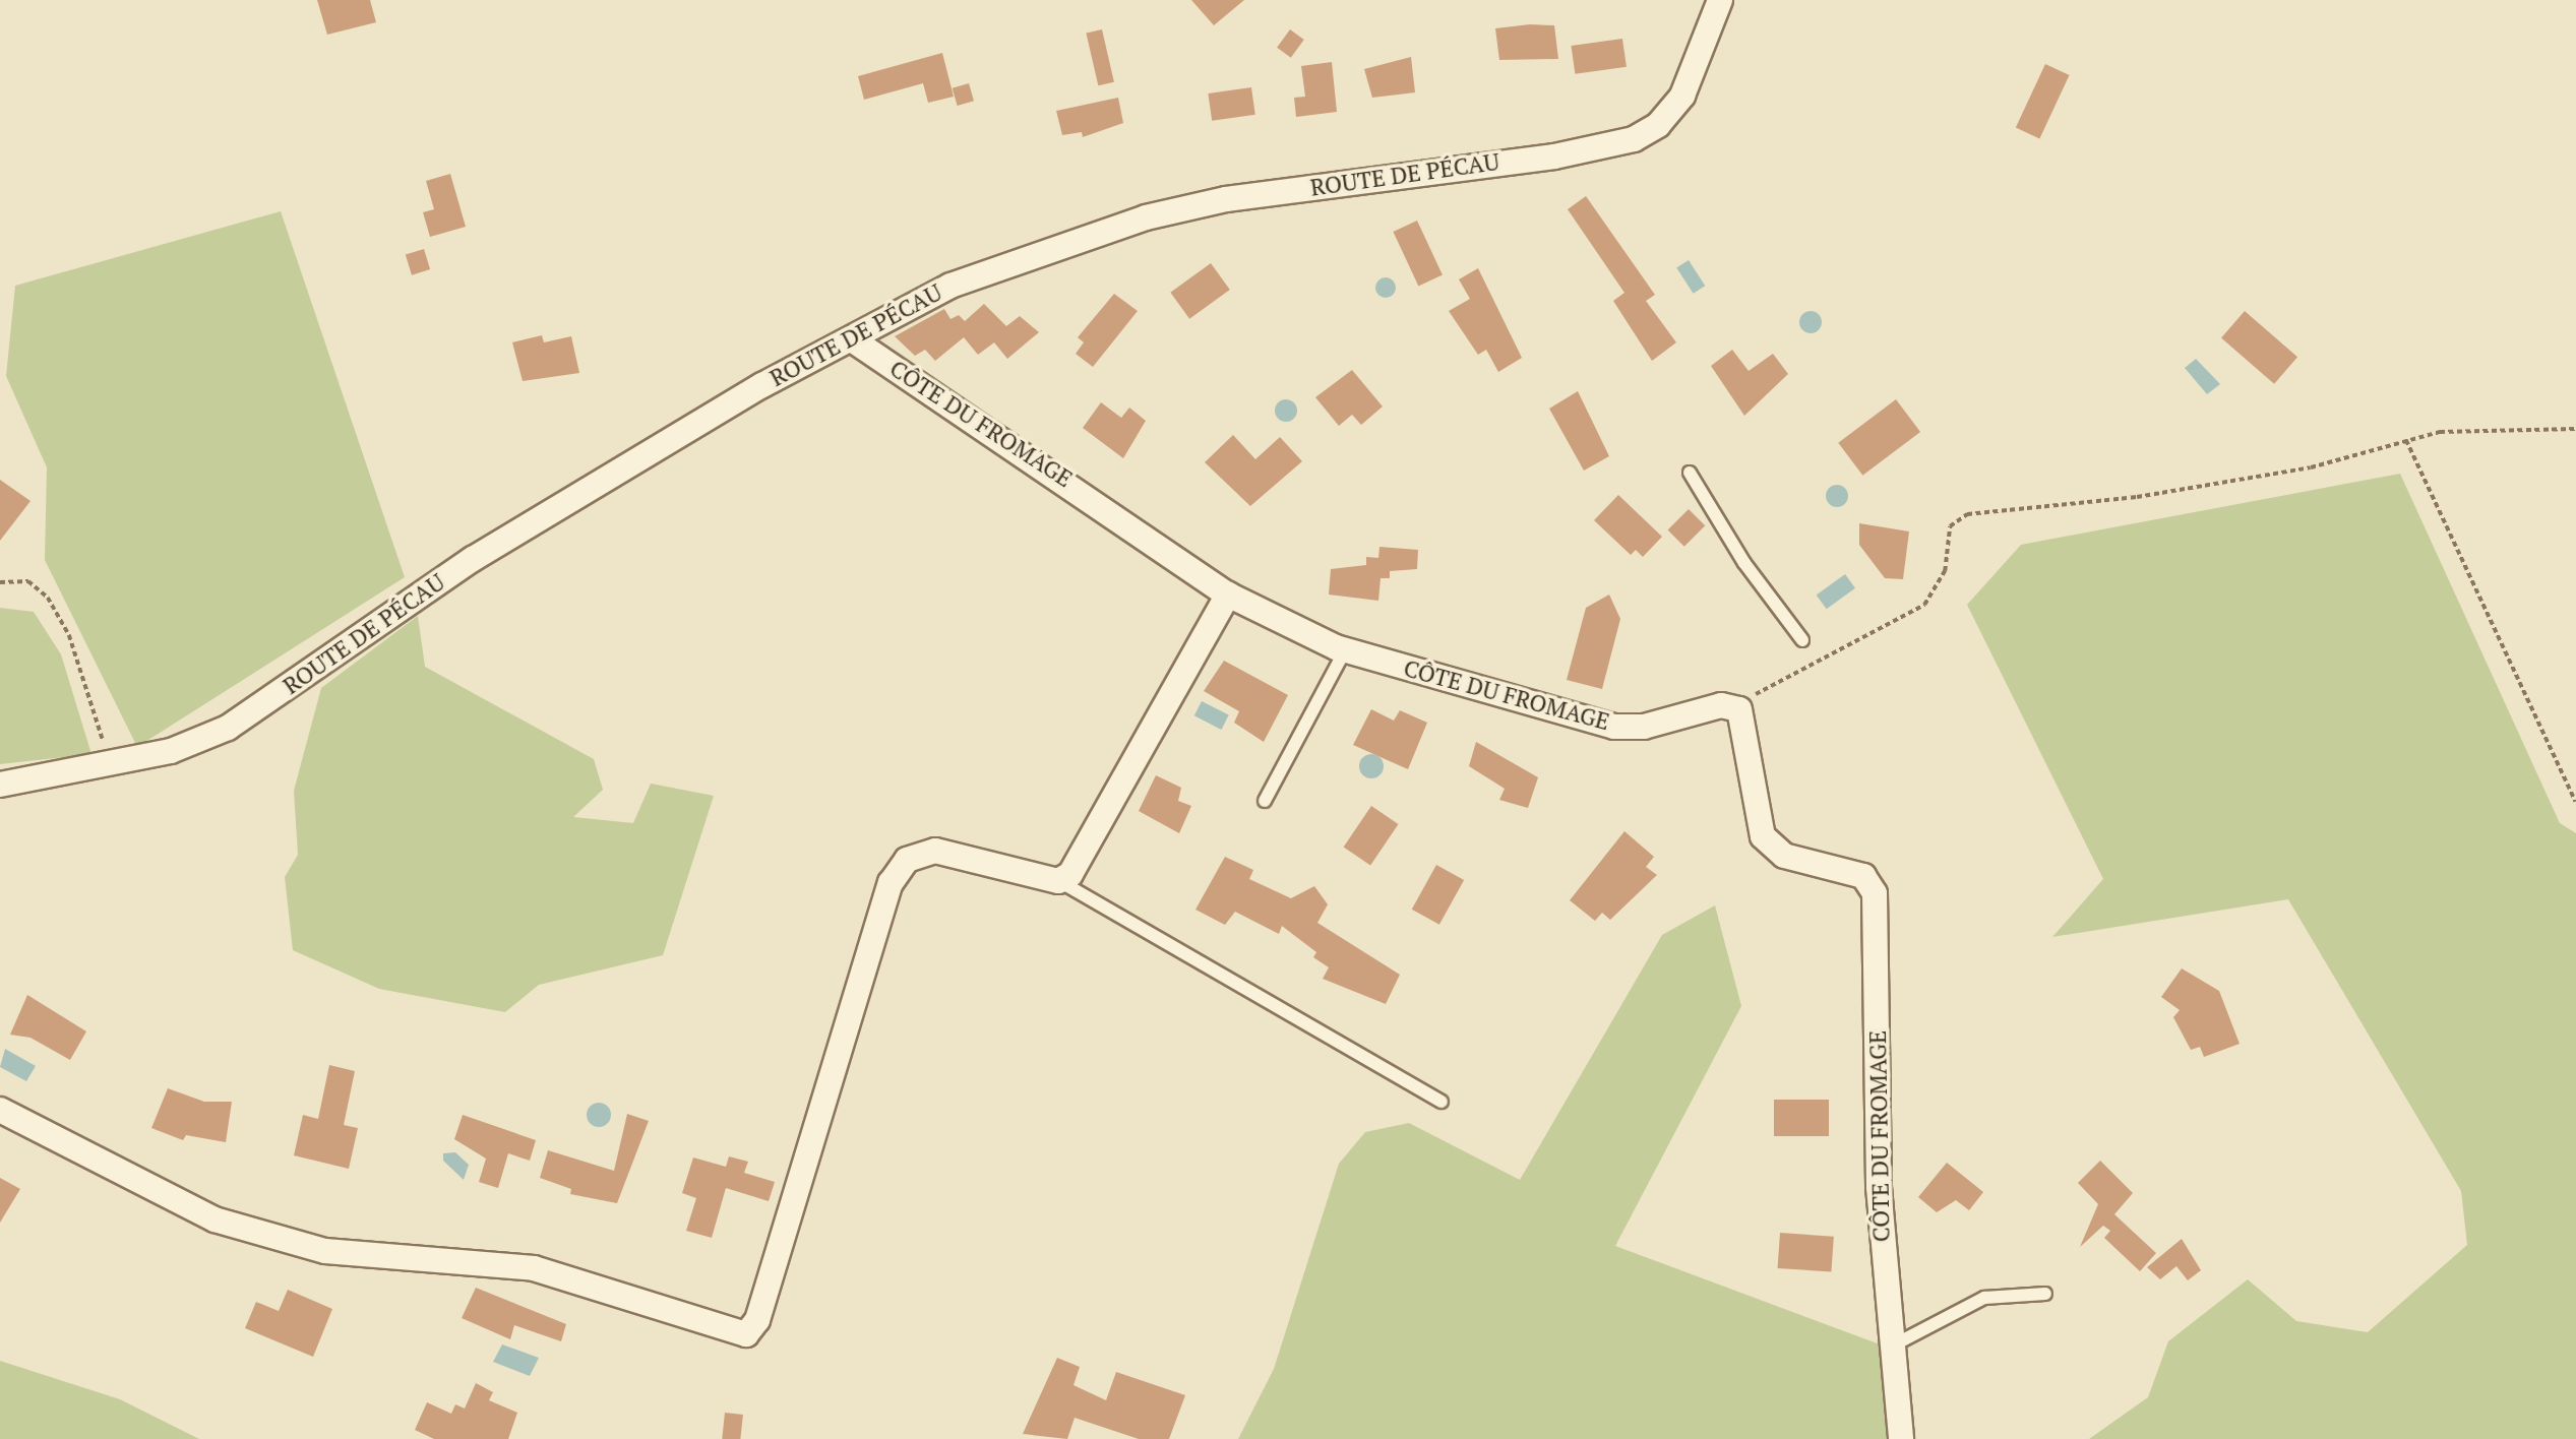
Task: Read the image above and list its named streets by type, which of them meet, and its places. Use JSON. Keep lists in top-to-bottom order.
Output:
{
  "streets": {
    "street": ["ROUTE DE PÉCAU", "CÔTE DU FROMAGE"]
  },
  "crossings": [
    ["ROUTE DE PÉCAU", "CÔTE DU FROMAGE"]
  ]
}
